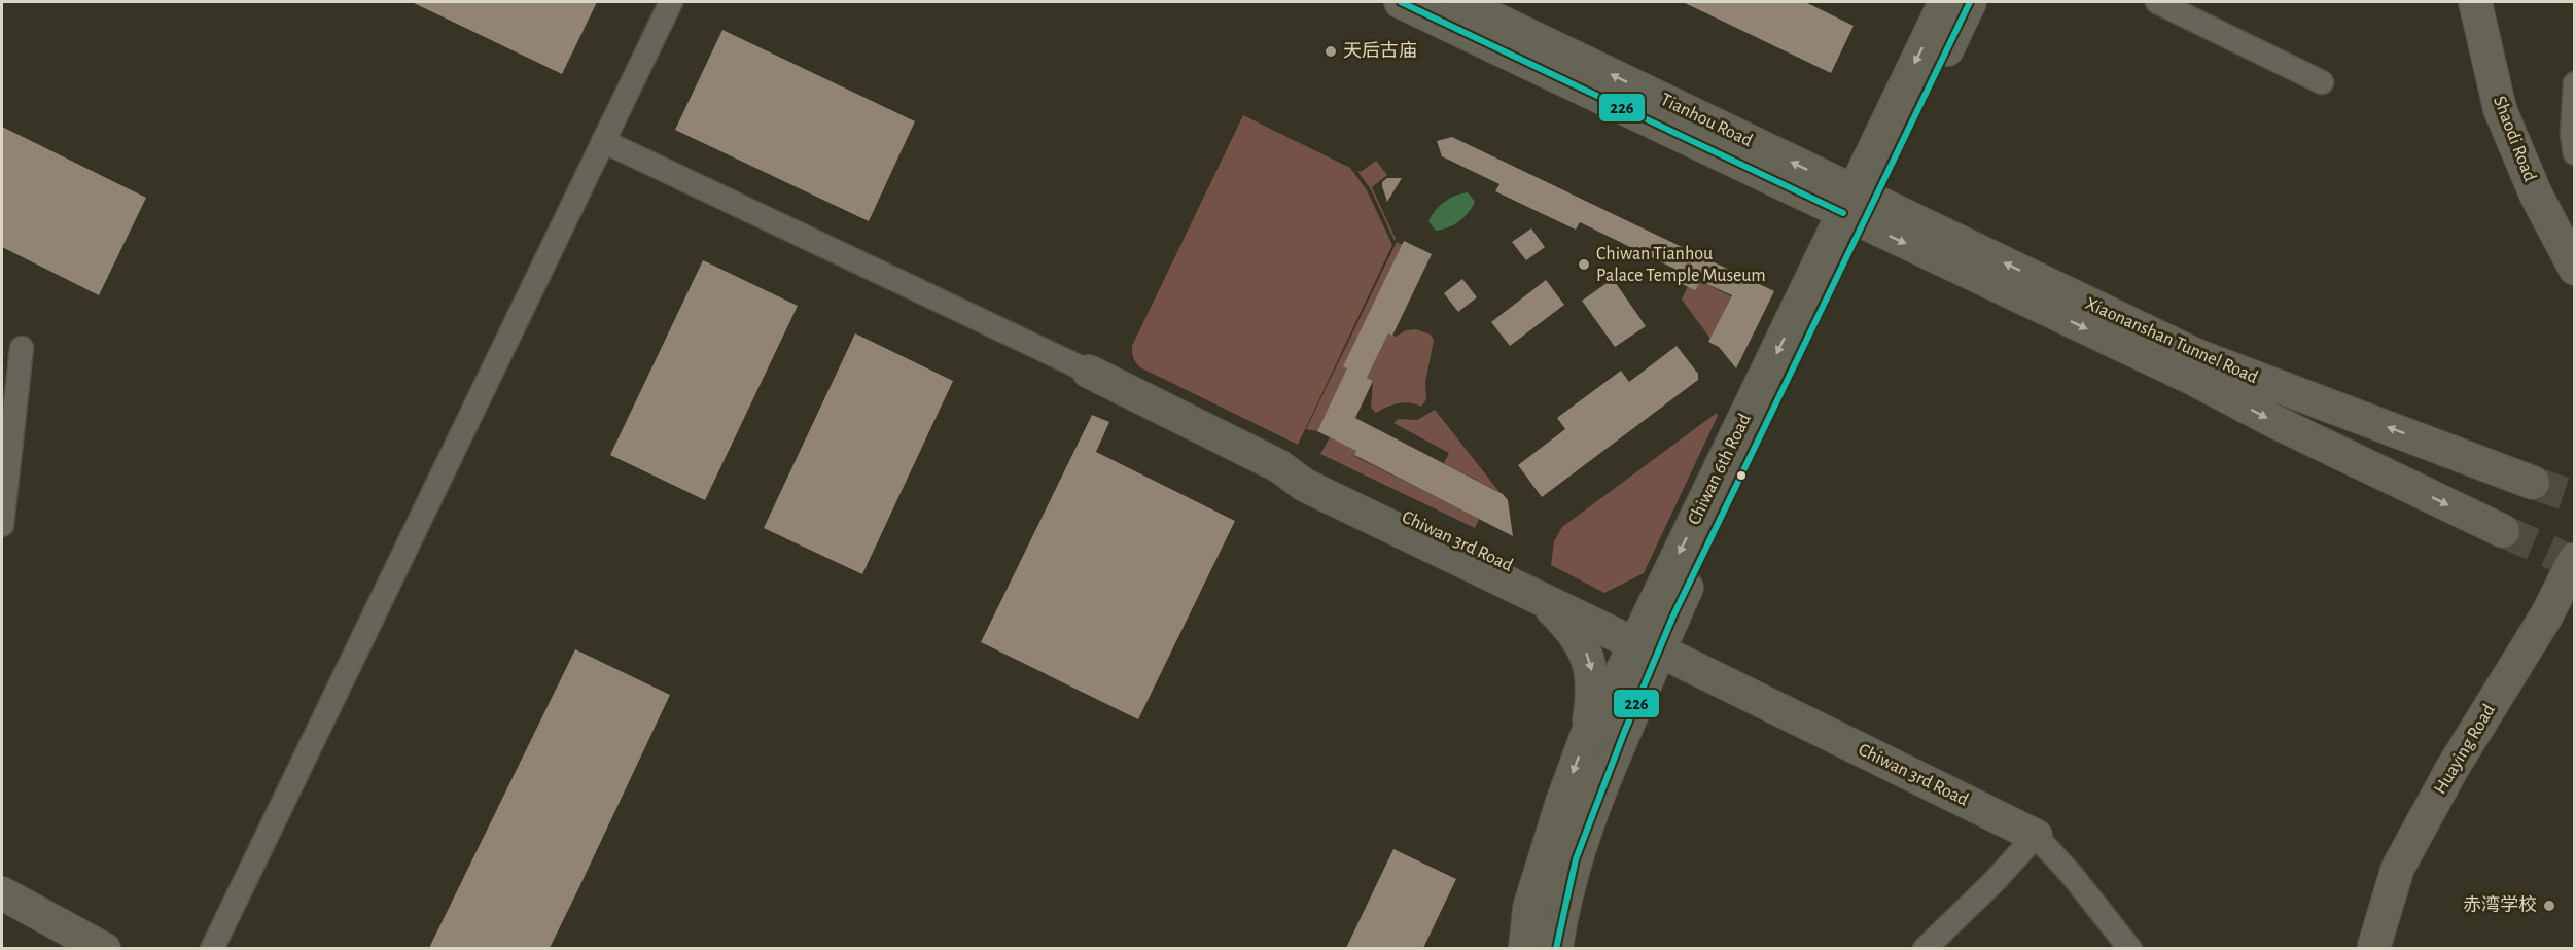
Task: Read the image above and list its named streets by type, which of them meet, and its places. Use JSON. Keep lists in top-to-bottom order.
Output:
{
  "streets": {
    "street": [
      "Tianhou Road",
      "Shaodi Road",
      "Xiaonanshan Tunnel Road",
      "Chiwan 6th Road",
      "Chiwan 3rd Road",
      "Huaying Road"
    ]
  },
  "crossings": [
    ["Tianhou Road", "Xiaonanshan Tunnel Road"],
    ["Tianhou Road", "Chiwan 6th Road"],
    ["Xiaonanshan Tunnel Road", "Chiwan 6th Road"],
    ["Chiwan 6th Road", "Chiwan 3rd Road"]
  ],
  "places": ["天后古庙", "Chiwan Tianhou Palace Temple Museum", "赤湾学校"],
  "lines": ["transit line 226"]
}
